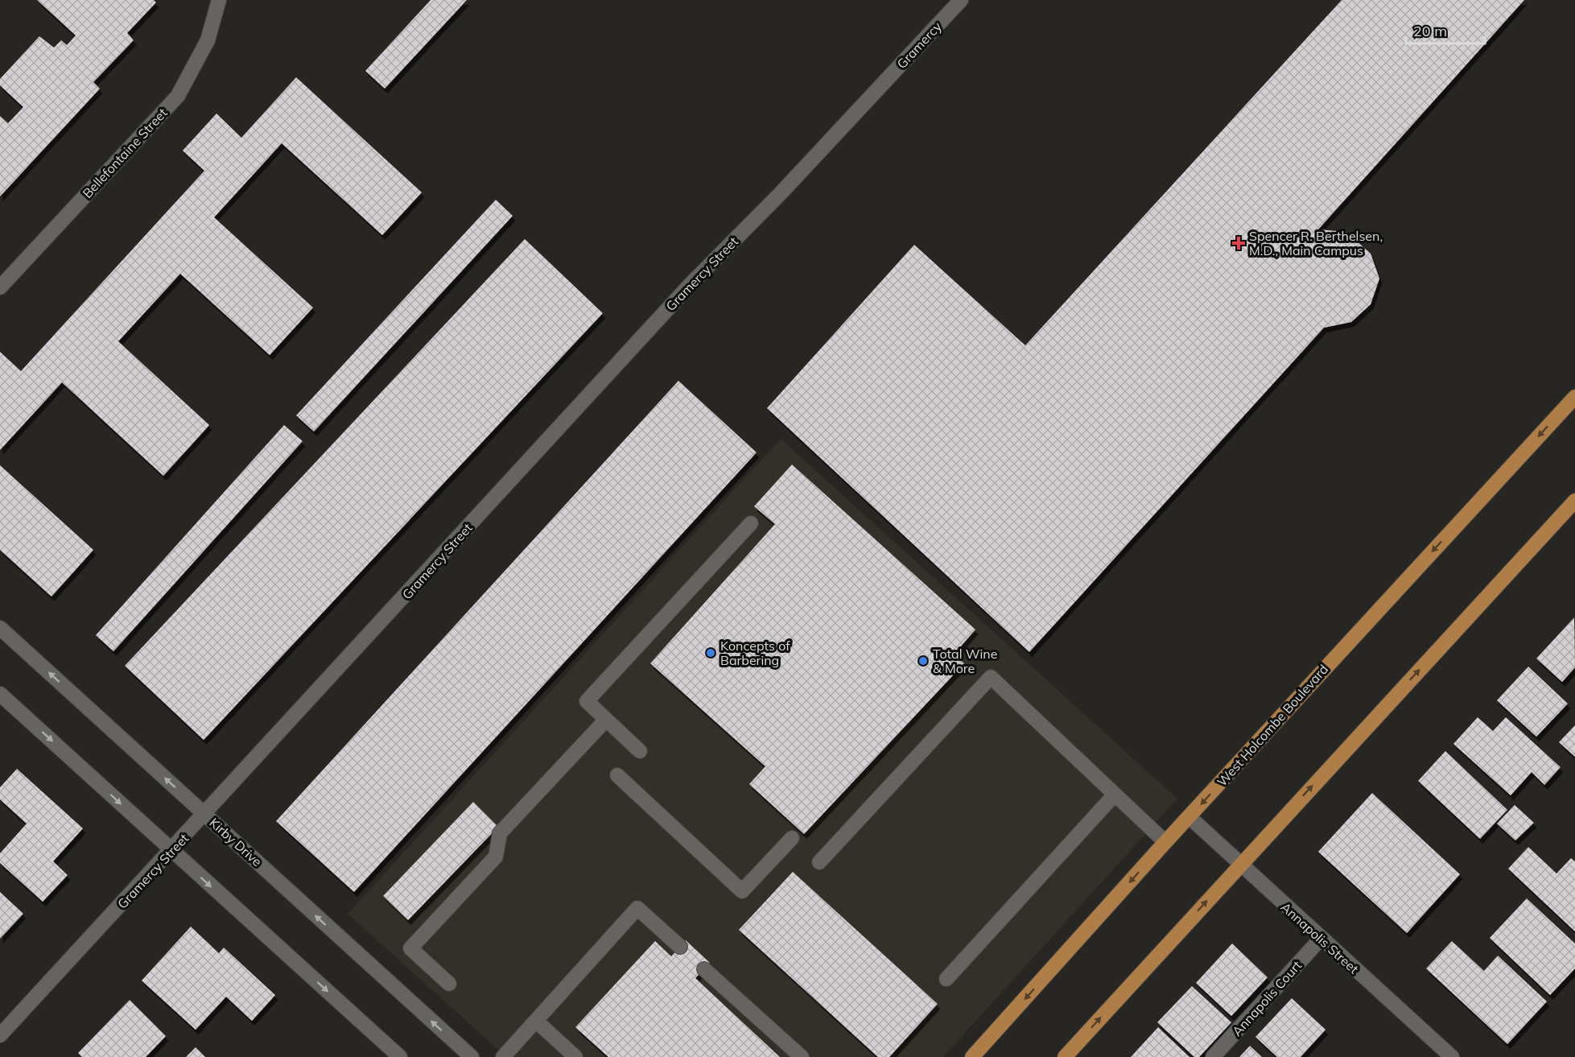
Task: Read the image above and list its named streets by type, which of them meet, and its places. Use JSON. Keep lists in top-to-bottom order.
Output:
{
  "streets": {
    "main road": ["West Holcombe Boulevard"],
    "street": [
      "Gramercy",
      "Bellefontaine Street",
      "Gramercy Street",
      "Kirby Drive",
      "Annapolis Street",
      "Annapolis Court"
    ]
  },
  "crossings": [
    ["Gramercy", "Gramercy Street"],
    ["Gramercy Street", "Kirby Drive"],
    ["West Holcombe Boulevard", "Annapolis Street"],
    ["Annapolis Street", "Annapolis Court"]
  ],
  "places": {
    "health": ["Spencer R. Berthelsen, M.D., Main Campus"],
    "other": ["Koncepts of Barbering", "Total Wine & More"]
  },
  "scale_bar": "20 m"
}
